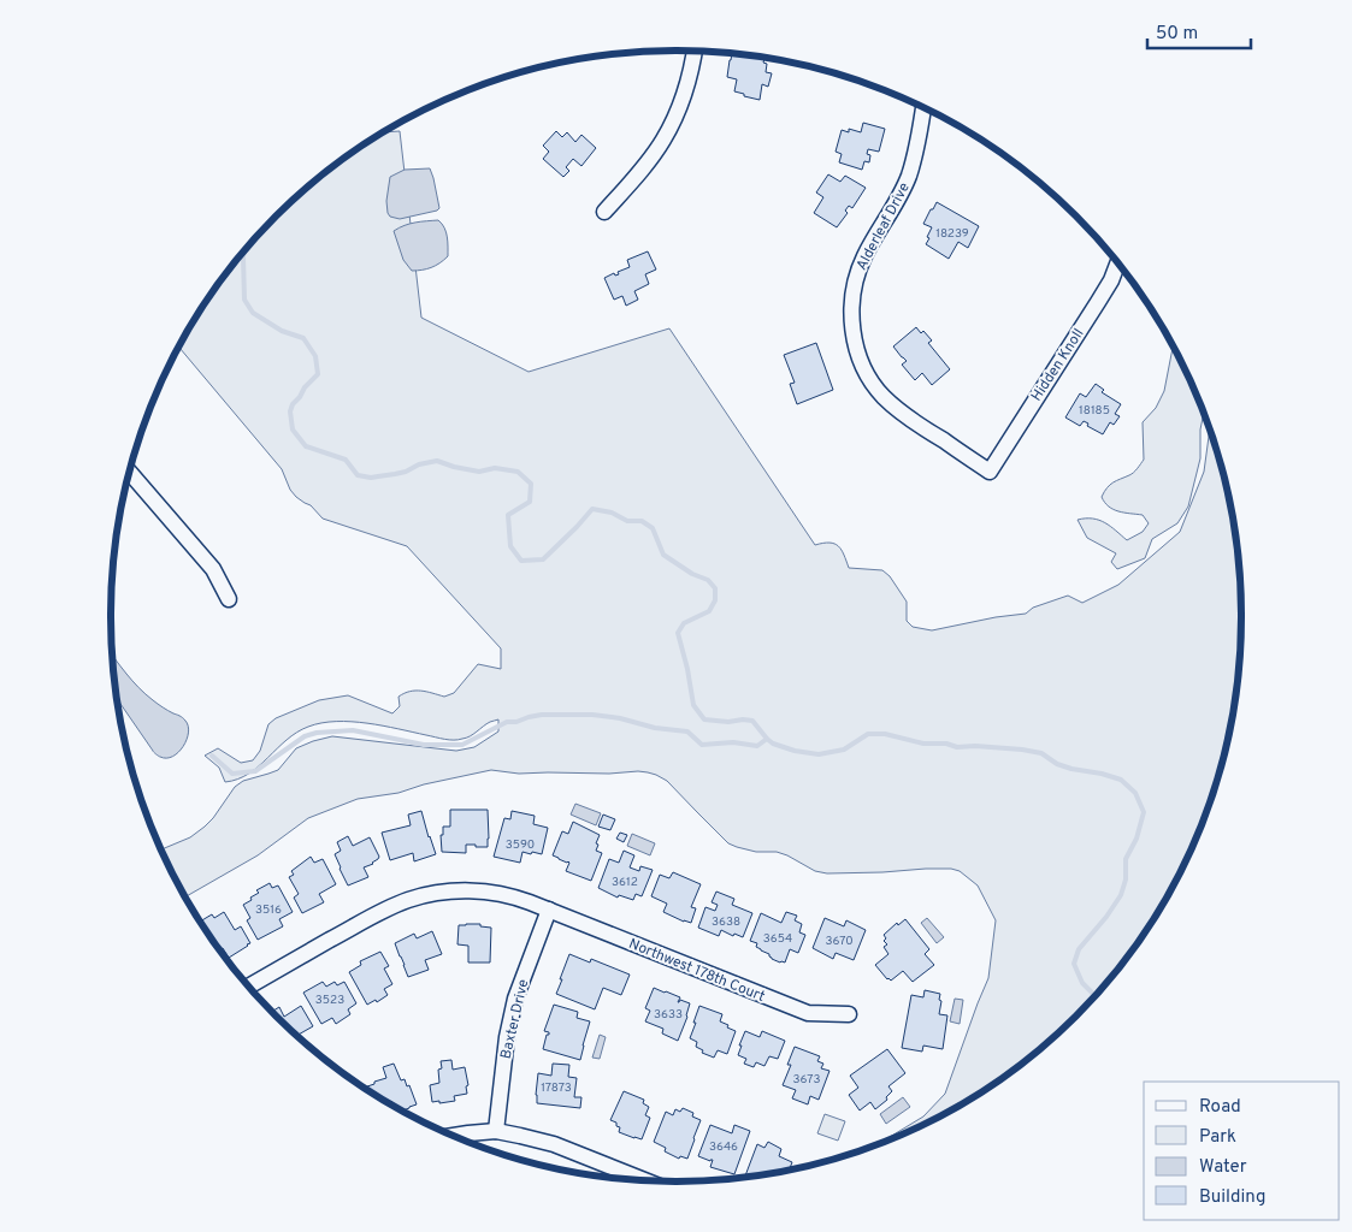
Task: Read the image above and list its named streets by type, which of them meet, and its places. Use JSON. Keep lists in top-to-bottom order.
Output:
{
  "streets": {
    "street": [
      "Alderleaf Drive",
      "Hidden Knoll",
      "Northwest 178th Court",
      "Baxter Drive"
    ]
  },
  "crossings": [
    ["Alderleaf Drive", "Hidden Knoll"],
    ["Northwest 178th Court", "Baxter Drive"]
  ],
  "house_numbers": [
    "18239",
    "18185",
    "3590",
    "3612",
    "3516",
    "3638",
    "3654",
    "3670",
    "3523",
    "3633",
    "3673",
    "17873",
    "3646"
  ],
  "legend": [
    "Road",
    "Park",
    "Water",
    "Building"
  ],
  "scale_bar": "50 m"
}
